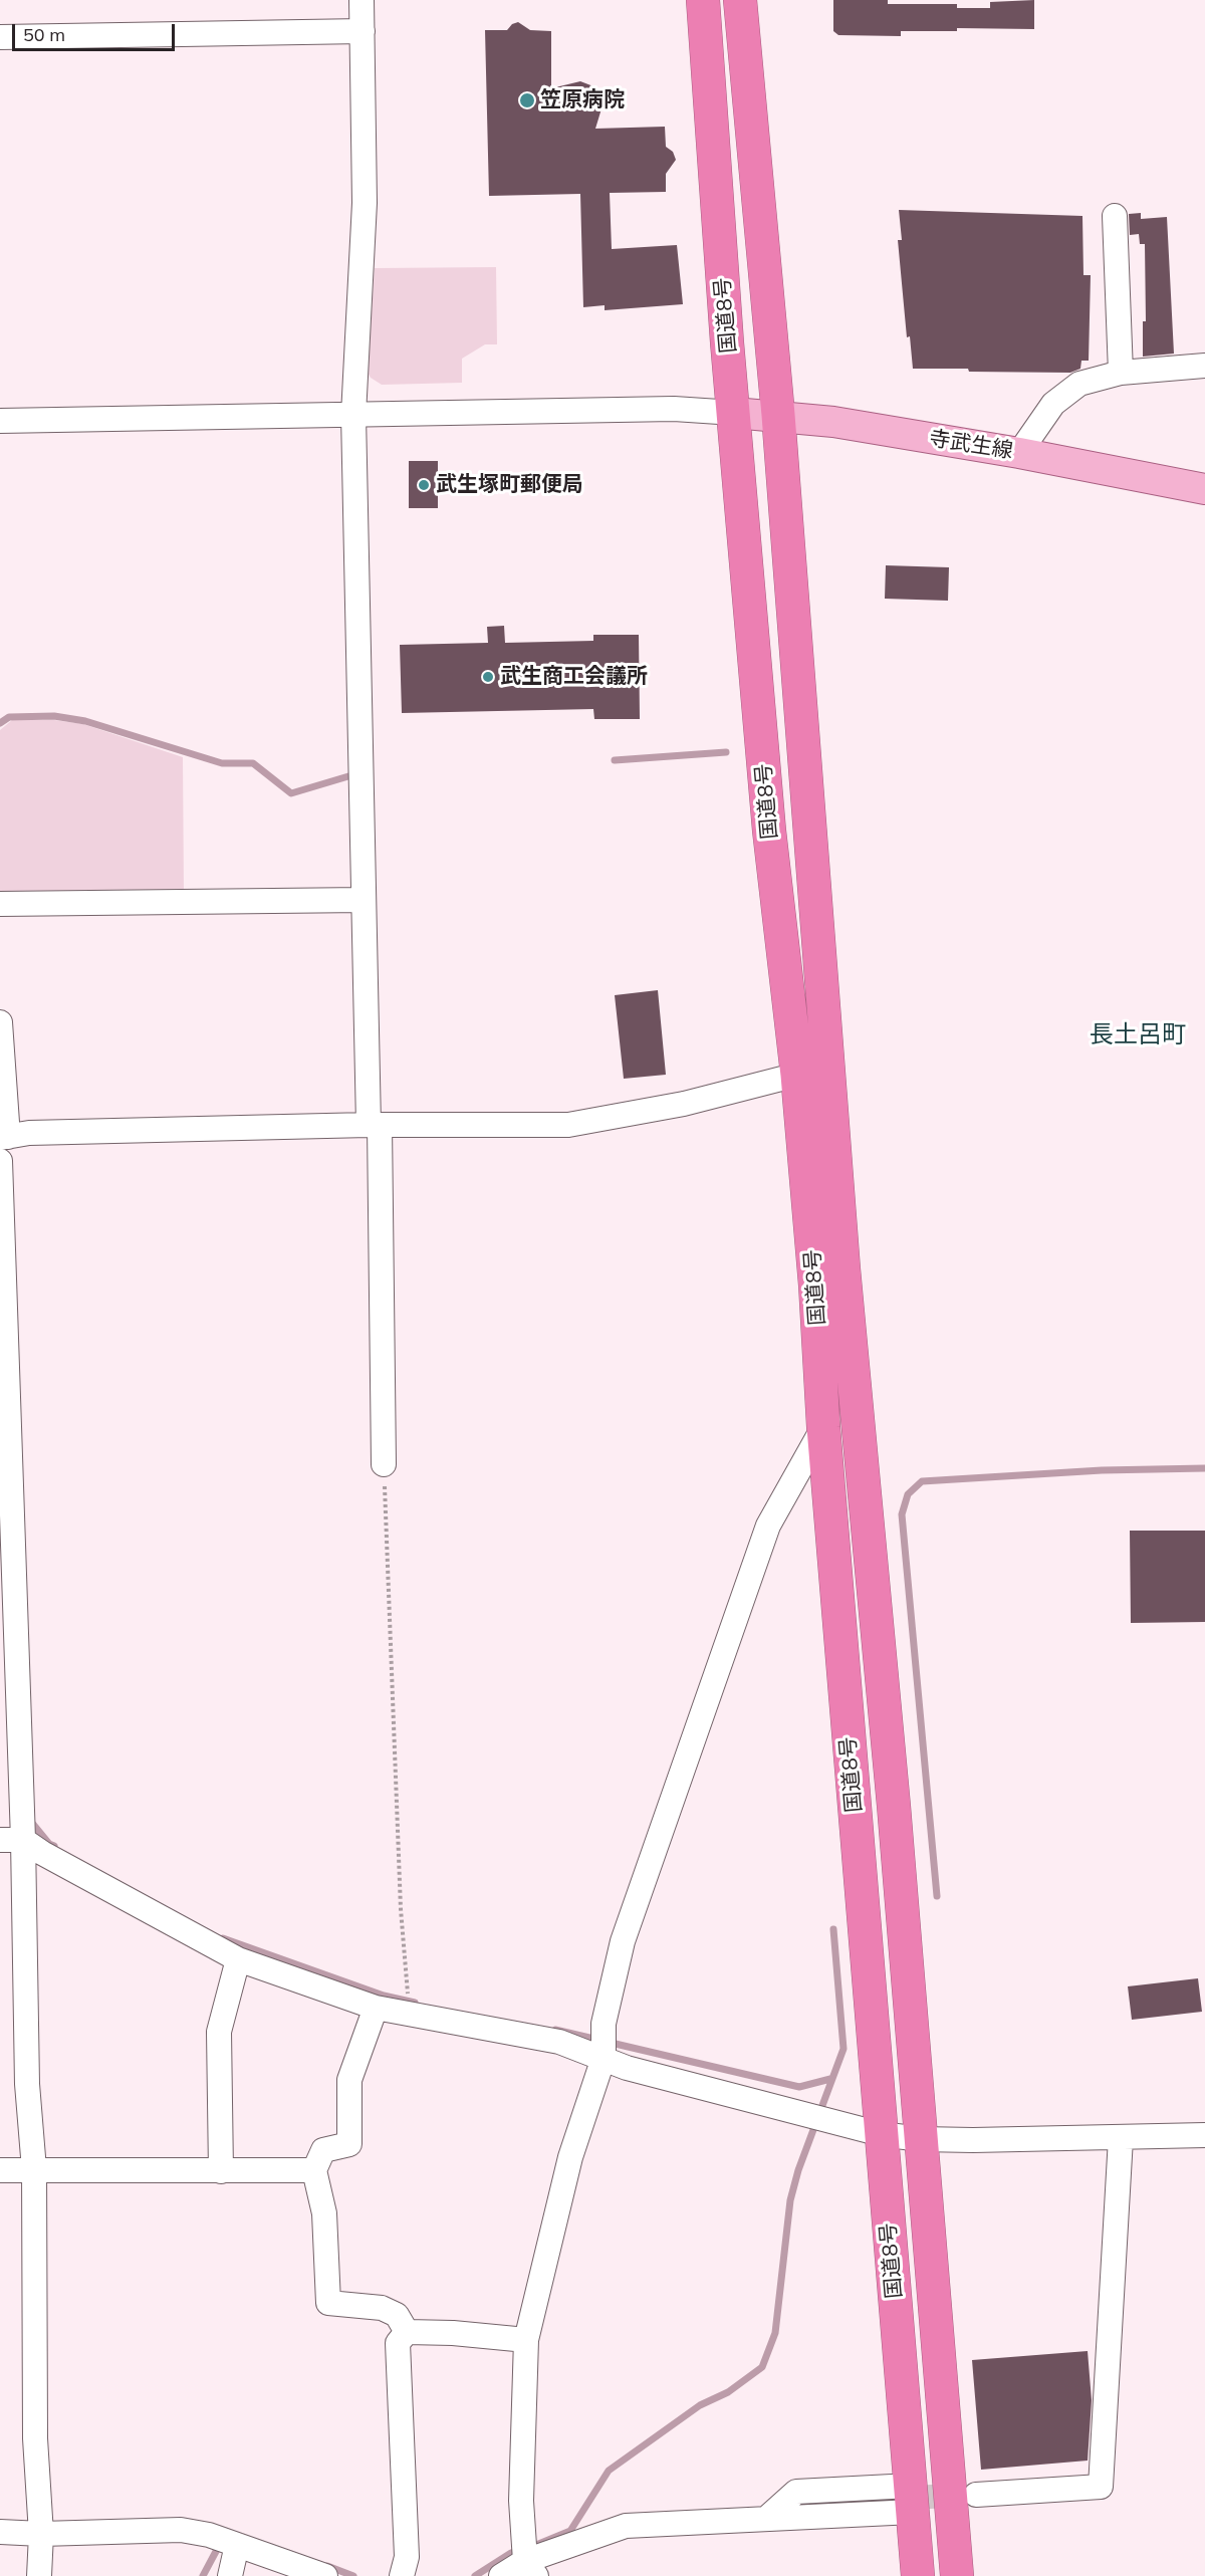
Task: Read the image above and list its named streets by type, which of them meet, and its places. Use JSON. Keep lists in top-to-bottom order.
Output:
{
  "streets": {
    "highway": ["国道8号"],
    "main road": ["寺武生線"]
  },
  "crossings": [
    ["国道8号", "寺武生線"]
  ],
  "districts": ["長土呂町"],
  "places": ["笠原病院", "武生塚町郵便局", "武生商工会議所"],
  "scale_bar": "50 m"
}
